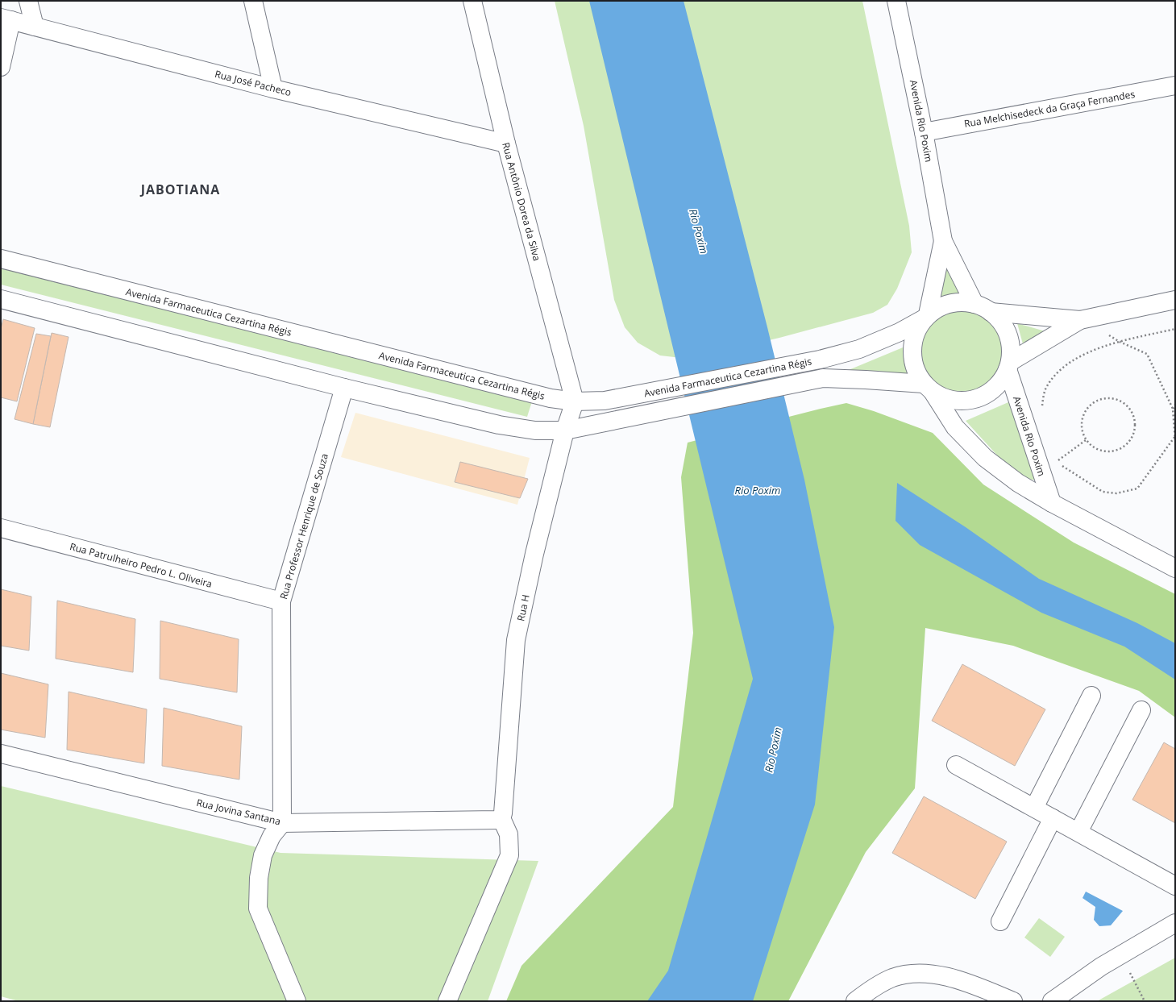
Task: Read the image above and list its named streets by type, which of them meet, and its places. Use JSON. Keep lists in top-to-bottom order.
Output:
{
  "streets": {
    "street": [
      "Rua José Pacheco",
      "Rua Melchisedeck da Graça Fernandes",
      "Avenida Rio Poxim",
      "Rua Antônio Dorea da Silva",
      "Avenida Farmaceutica Cezartina Régis",
      "Rua Professor Henrique de Souza",
      "Rua Patrulheiro Pedro L. Oliveira",
      "Rua H",
      "Rua Jovina Santana"
    ]
  },
  "crossings": [
    ["Rua José Pacheco", "Rua Antônio Dorea da Silva"],
    ["Rua Melchisedeck da Graça Fernandes", "Avenida Rio Poxim"],
    ["Avenida Rio Poxim", "Avenida Farmaceutica Cezartina Régis"],
    ["Rua Antônio Dorea da Silva", "Avenida Farmaceutica Cezartina Régis"],
    ["Rua Antônio Dorea da Silva", "Rua H"],
    ["Avenida Farmaceutica Cezartina Régis", "Rua Professor Henrique de Souza"],
    ["Avenida Farmaceutica Cezartina Régis", "Rua H"],
    ["Rua Professor Henrique de Souza", "Rua Patrulheiro Pedro L. Oliveira"],
    ["Rua Professor Henrique de Souza", "Rua Jovina Santana"],
    ["Rua H", "Rua Jovina Santana"]
  ],
  "districts": ["JABOTIANA"],
  "water": ["Rio Poxim"]
}
